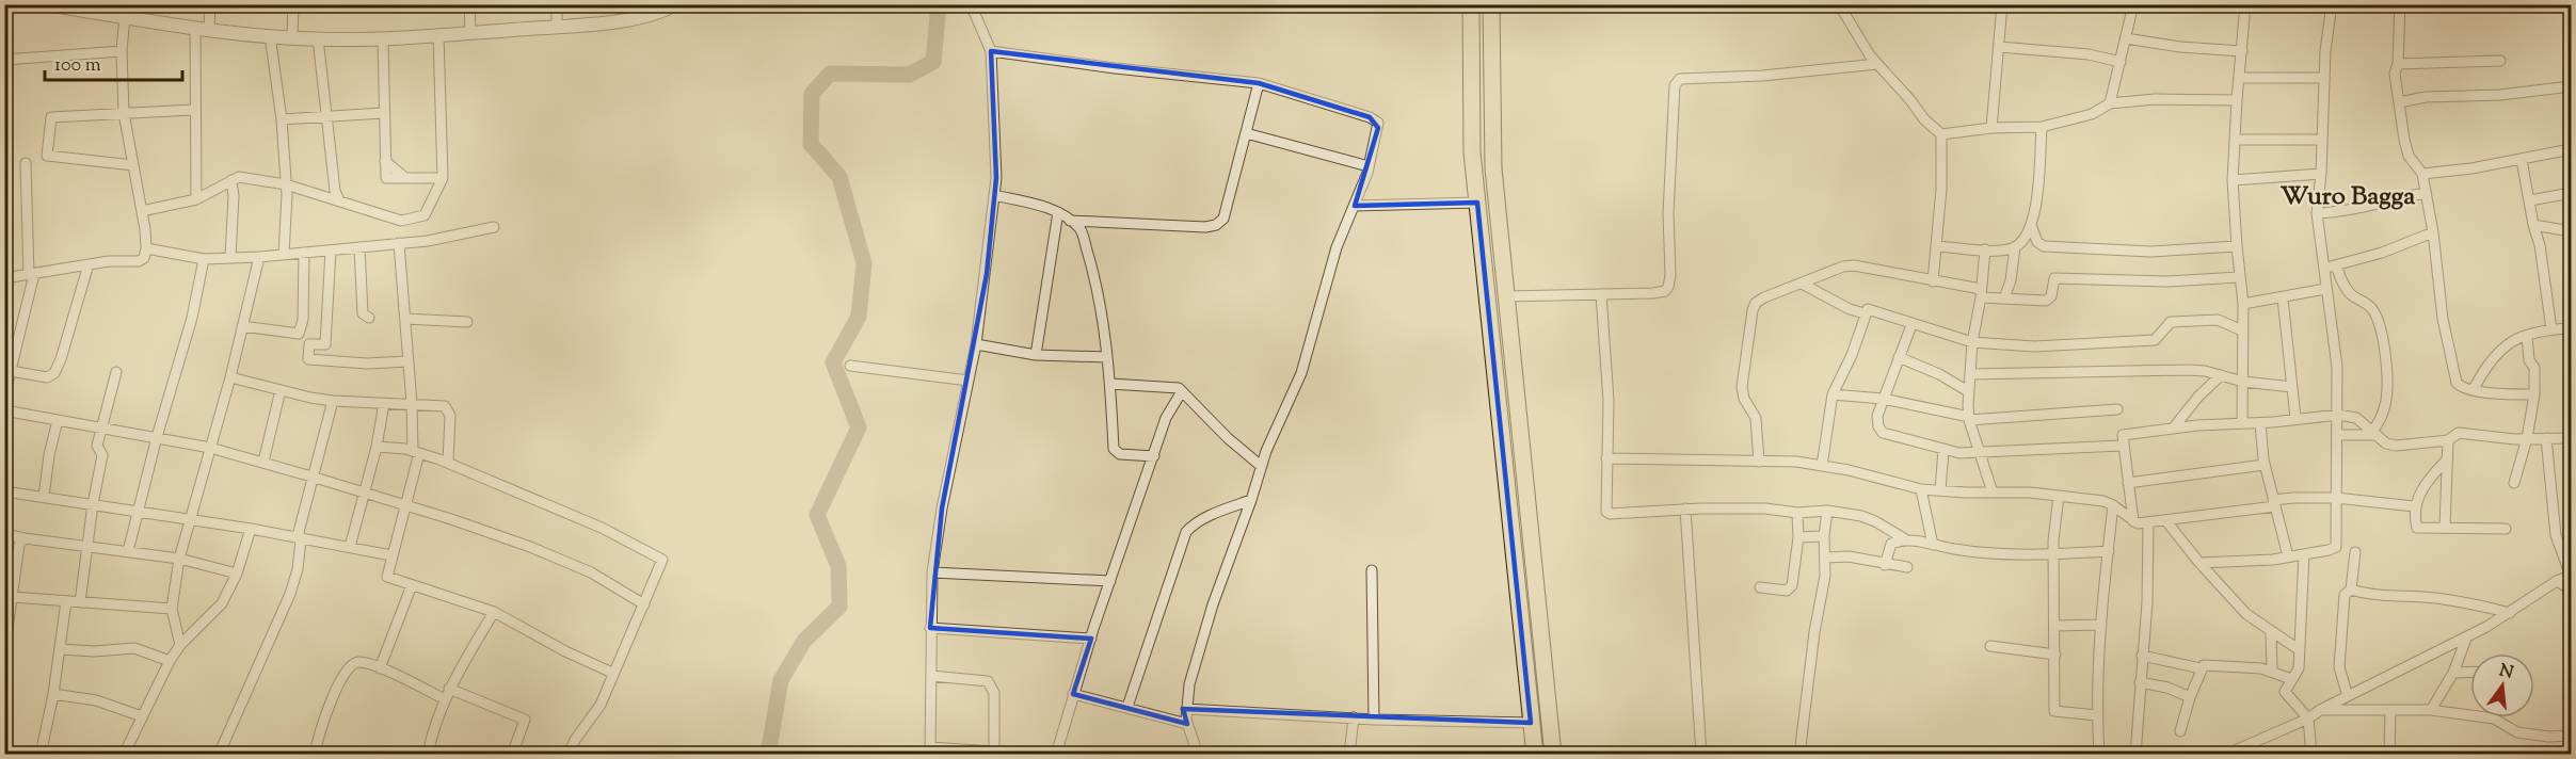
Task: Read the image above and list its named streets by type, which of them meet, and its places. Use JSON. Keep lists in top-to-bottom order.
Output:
{
  "districts": ["Wuro Bagga"],
  "scale_bar": "100 m",
  "north": "top"
}
